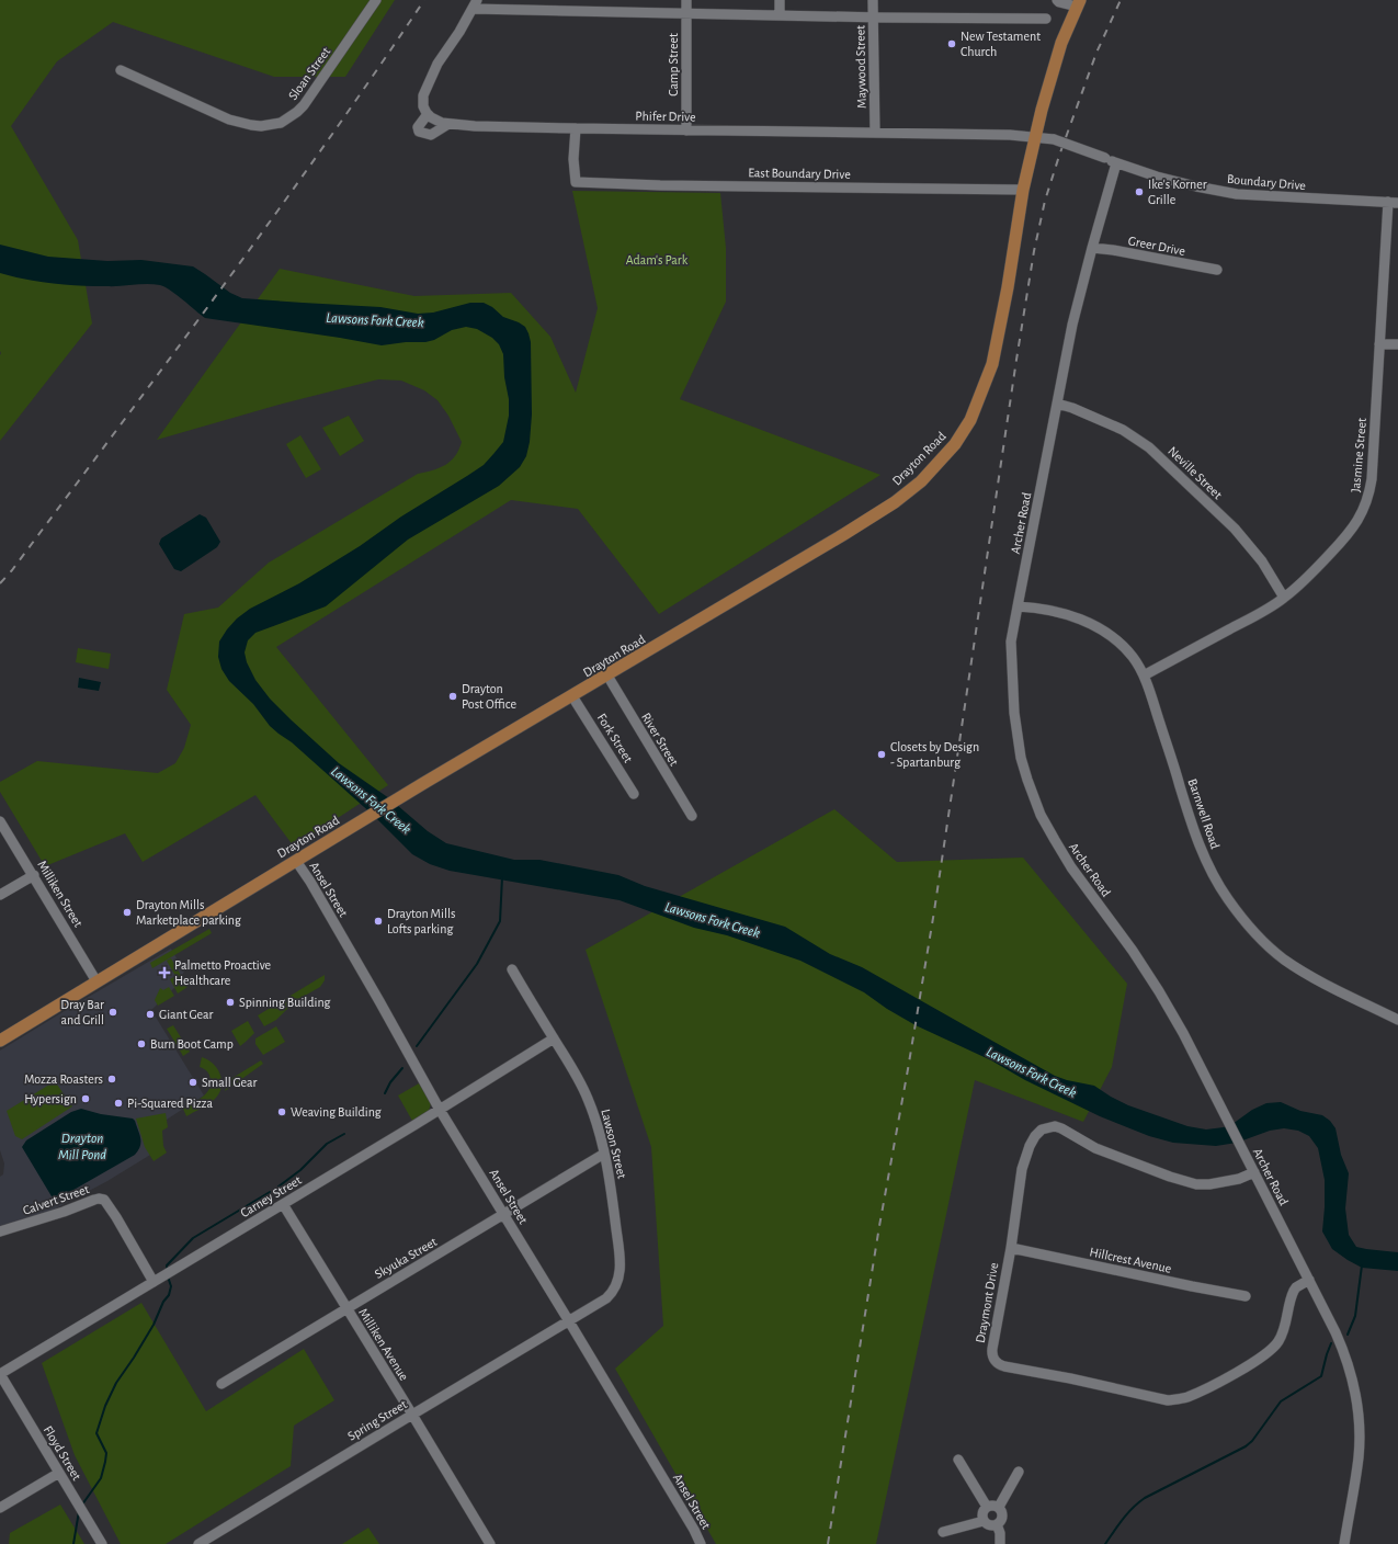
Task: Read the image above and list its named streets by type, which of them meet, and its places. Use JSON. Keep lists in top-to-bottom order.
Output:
{
  "streets": {
    "main road": ["Drayton Road"],
    "street": [
      "Camp Street",
      "Maywood Street",
      "Sloan Street",
      "Phifer Drive",
      "East Boundary Drive",
      "Boundary Drive",
      "Greer Drive",
      "Jasmine Street",
      "Neville Street",
      "Archer Road",
      "Fork Street",
      "River Street",
      "Barnwell Road",
      "Ansel Street",
      "Milliken Street",
      "Lawson Street",
      "Carney Street",
      "Calvert Street",
      "Skyuka Street",
      "Hillcrest Avenue",
      "Draymont Drive",
      "Milliken Avenue",
      "Spring Street",
      "Floyd Street"
    ]
  },
  "crossings": [
    ["Camp Street", "Phifer Drive"],
    ["Maywood Street", "Phifer Drive"],
    ["Phifer Drive", "East Boundary Drive"],
    ["Phifer Drive", "Boundary Drive"],
    ["Phifer Drive", "Drayton Road"],
    ["East Boundary Drive", "Drayton Road"],
    ["Boundary Drive", "Jasmine Street"],
    ["Boundary Drive", "Drayton Road"],
    ["Boundary Drive", "Archer Road"],
    ["Greer Drive", "Archer Road"],
    ["Jasmine Street", "Neville Street"],
    ["Jasmine Street", "Barnwell Road"],
    ["Drayton Road", "Fork Street"],
    ["Drayton Road", "River Street"],
    ["Drayton Road", "Ansel Street"],
    ["Drayton Road", "Milliken Street"],
    ["Neville Street", "Archer Road"],
    ["Archer Road", "Barnwell Road"],
    ["Archer Road", "Draymont Drive"],
    ["Ansel Street", "Lawson Street"],
    ["Ansel Street", "Carney Street"],
    ["Ansel Street", "Skyuka Street"],
    ["Ansel Street", "Spring Street"],
    ["Lawson Street", "Carney Street"],
    ["Lawson Street", "Skyuka Street"],
    ["Lawson Street", "Spring Street"],
    ["Carney Street", "Calvert Street"],
    ["Carney Street", "Milliken Avenue"],
    ["Carney Street", "Floyd Street"],
    ["Skyuka Street", "Milliken Avenue"],
    ["Hillcrest Avenue", "Draymont Drive"],
    ["Milliken Avenue", "Spring Street"]
  ],
  "water": ["Lawsons Fork Creek", "Drayton Mill Pond"],
  "parks": ["Adam's Park"],
  "places": {
    "other": [
      "New Testament Church",
      "Ike's Korner Grille",
      "Drayton Post Office",
      "Closets by Design - Spartanburg",
      "Drayton Mills Marketplace parking",
      "Drayton Mills Lofts parking",
      "Spinning Building",
      "Dray Bar and Grill",
      "Giant Gear",
      "Burn Boot Camp",
      "Mozza Roasters",
      "Small Gear",
      "Hypersign",
      "Pi-Squared Pizza",
      "Weaving Building"
    ],
    "health": ["Palmetto Proactive Healthcare"]
  }
}
